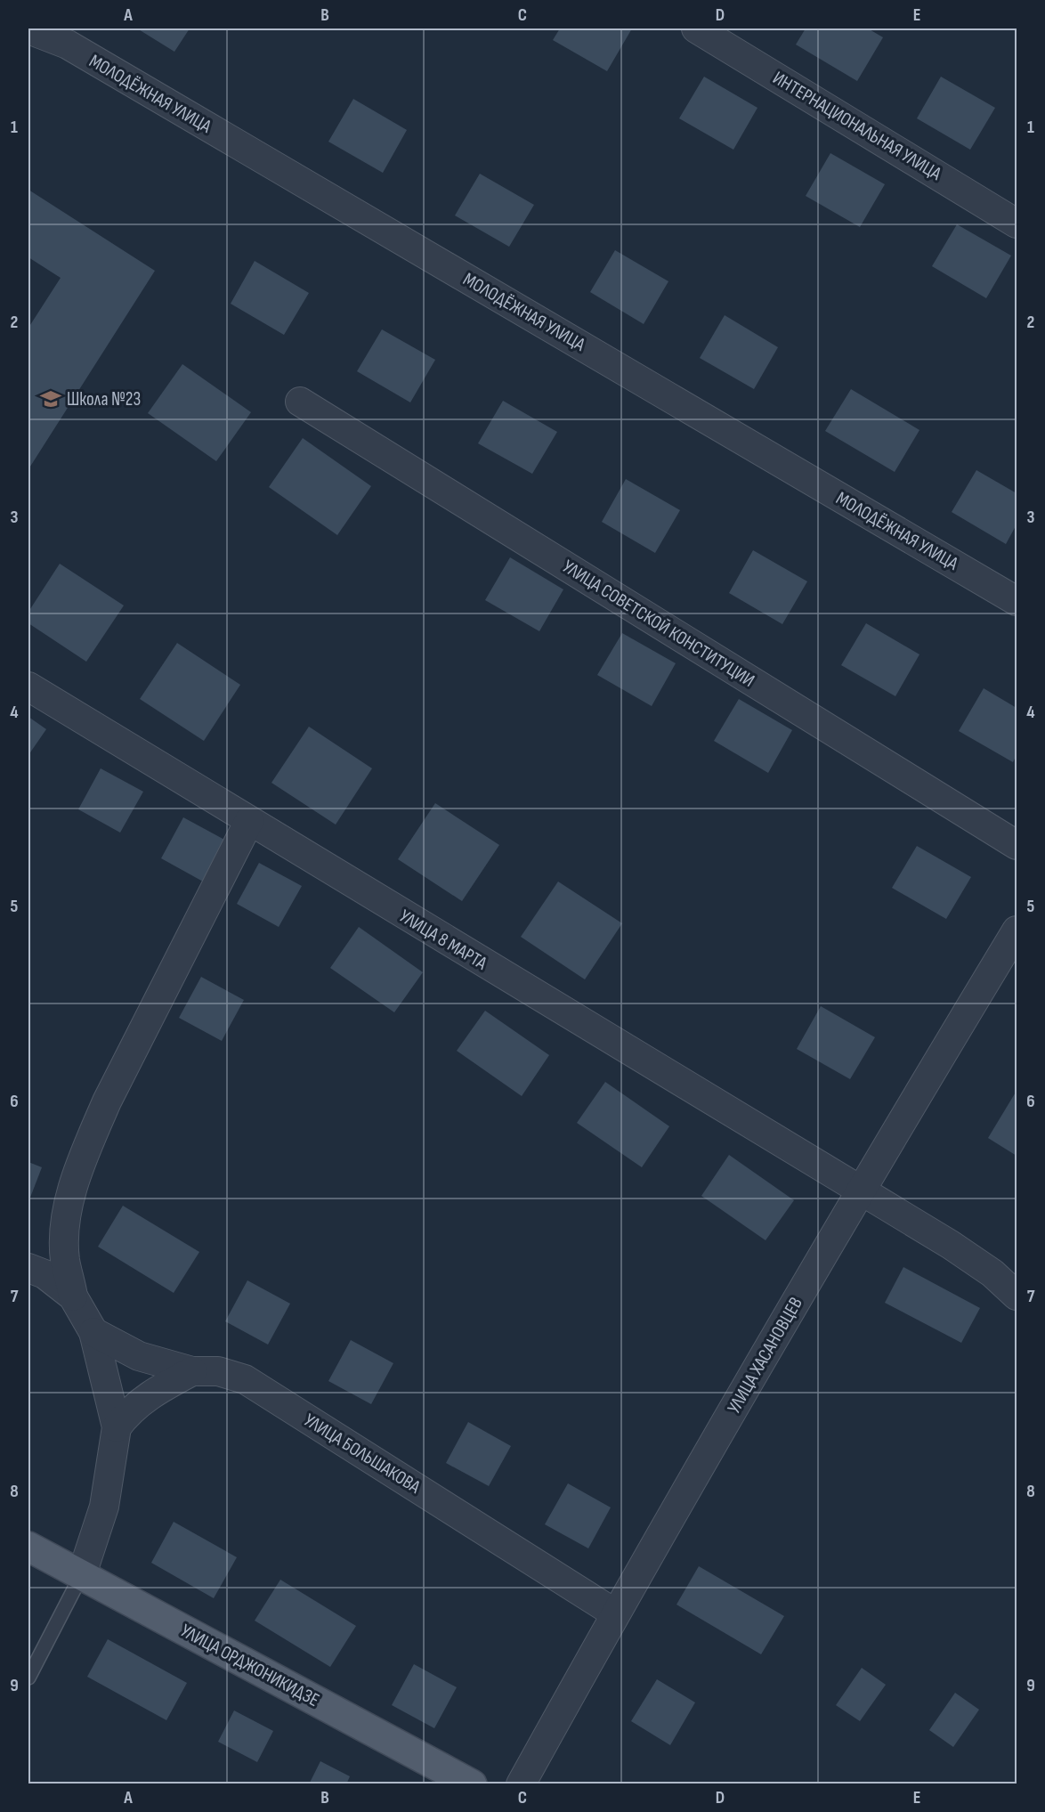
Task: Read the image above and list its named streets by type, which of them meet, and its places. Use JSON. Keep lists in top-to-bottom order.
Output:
{
  "streets": {
    "main road": ["УЛИЦА ОРДЖОНИКИДЗЕ"],
    "street": [
      "МОЛОДЁЖНАЯ УЛИЦА",
      "ИНТЕРНАЦИОНАЛЬНАЯ УЛИЦА",
      "УЛИЦА СОВЕТСКОЙ КОНСТИТУЦИИ",
      "УЛИЦА 8 МАРТА",
      "УЛИЦА ХАСАНОВЦЕВ",
      "УЛИЦА БОЛЬШАКОВА"
    ]
  },
  "crossings": [
    ["УЛИЦА 8 МАРТА", "УЛИЦА ХАСАНОВЦЕВ"],
    ["УЛИЦА ХАСАНОВЦЕВ", "УЛИЦА БОЛЬШАКОВА"]
  ],
  "places": {
    "school or university": ["Школа №23"]
  },
  "grid": {
    "columns": [
      "A",
      "B",
      "C",
      "D",
      "E"
    ],
    "rows": [
      "1",
      "2",
      "3",
      "4",
      "5",
      "6",
      "7",
      "8",
      "9"
    ]
  }
}
